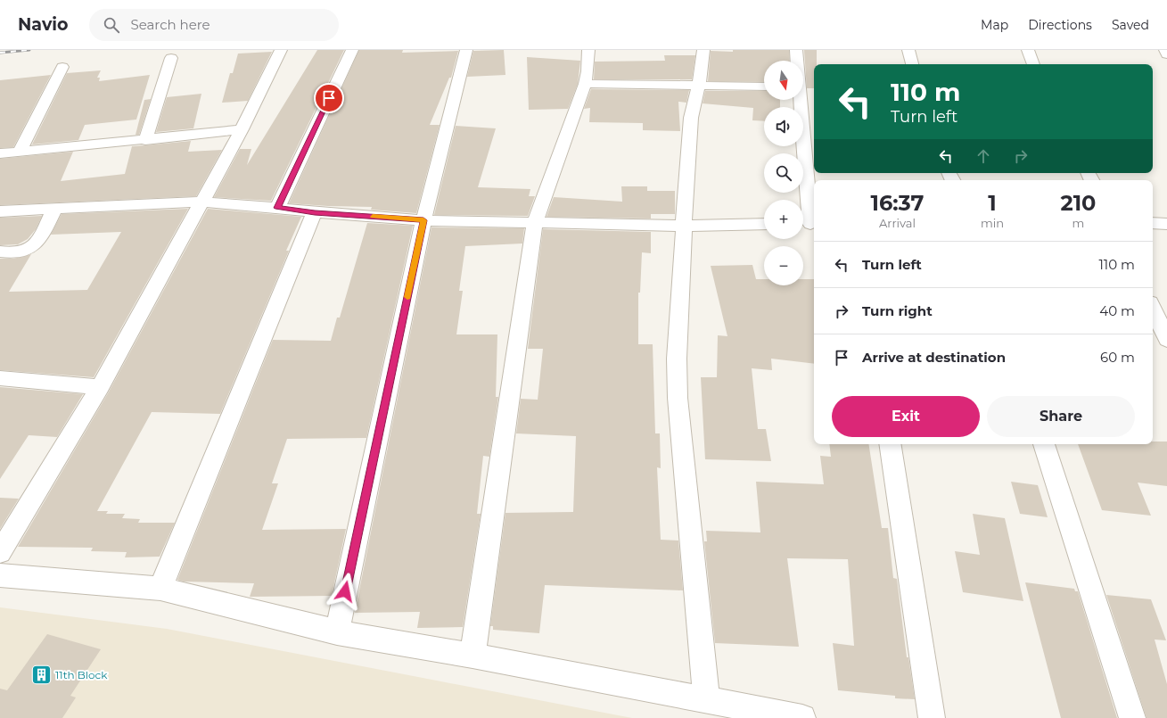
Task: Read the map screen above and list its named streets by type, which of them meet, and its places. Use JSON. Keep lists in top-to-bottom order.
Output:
{
  "places": {
    "building": ["11th Block"]
  },
  "north": "bottom",
  "page": {
    "header": "Navio",
    "search": "Search here",
    "nav": ["Map", "Directions", "Saved"],
    "map_buttons": ["+", "−"],
    "turn": ["110 m", "Turn left"],
    "eta": [
      "16:37",
      "Arrival",
      "1",
      "min",
      "210",
      "m"
    ],
    "list": [
      {
        "name": "Turn left",
        "value": "110 m"
      },
      {
        "name": "Turn right",
        "value": "40 m"
      },
      {
        "name": "Arrive at destination",
        "value": "60 m"
      }
    ],
    "buttons": ["Exit", "Share"]
  }
}
